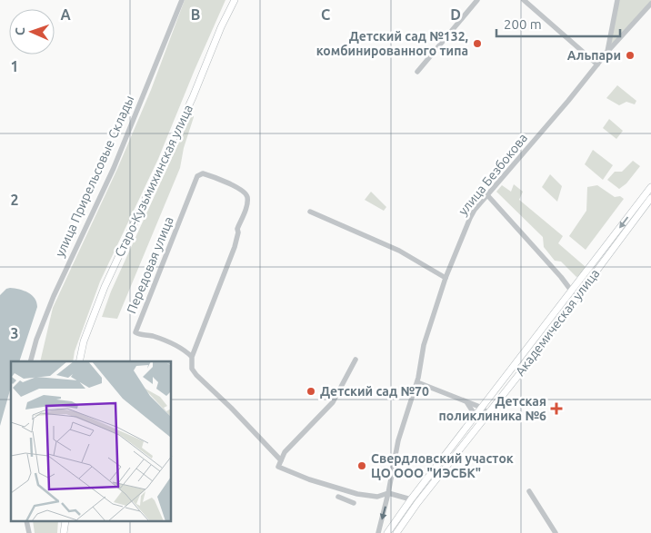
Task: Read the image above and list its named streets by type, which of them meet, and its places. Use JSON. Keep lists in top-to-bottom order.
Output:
{
  "streets": {
    "main road": ["Старо-Кузьмихинская улица", "Академическая улица"],
    "street": ["улица Безбокова", "улица Прирельсовые Склады", "Передовая улица"]
  },
  "places": {
    "other": [
      "Детский сад №132, комбинированного типа",
      "Альпари",
      "Детский сад №70",
      "Свердловский участок ЦО ООО \"ИЭСБК\""
    ],
    "health": ["Детская поликлиника №6"]
  },
  "scale_bar": "200 m",
  "north": "left",
  "grid": {
    "columns": [
      "A",
      "B",
      "C",
      "D"
    ],
    "rows": ["1", "2", "3"]
  }
}
